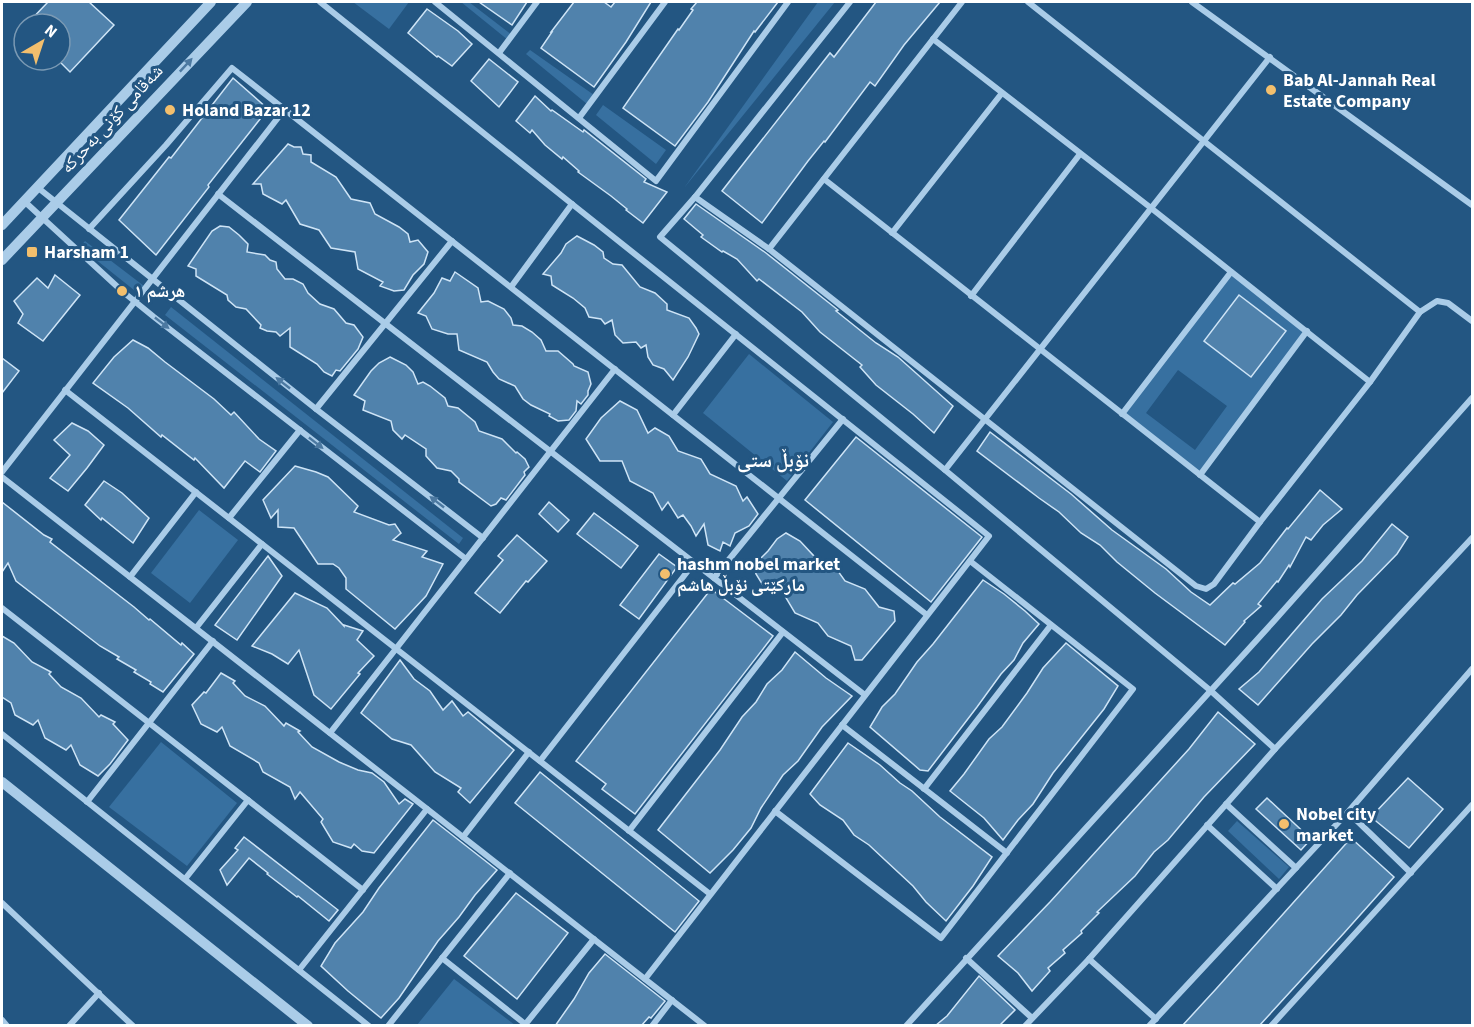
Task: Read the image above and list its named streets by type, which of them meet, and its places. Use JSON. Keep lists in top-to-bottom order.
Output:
{
  "streets": {
    "street": ["شەقامی کۆنی بەحرکە"]
  },
  "districts": ["نۆبڵ ستی"],
  "places": {
    "other": [
      "Bab Al-Jannah Real Estate Company",
      "Holand Bazar 12",
      "هرشم ١",
      "hashm nobel market مارکێتی نۆبڵ هاشم",
      "Nobel city market"
    ],
    "transit": ["Harsham 1"]
  },
  "north": "top right"
}
